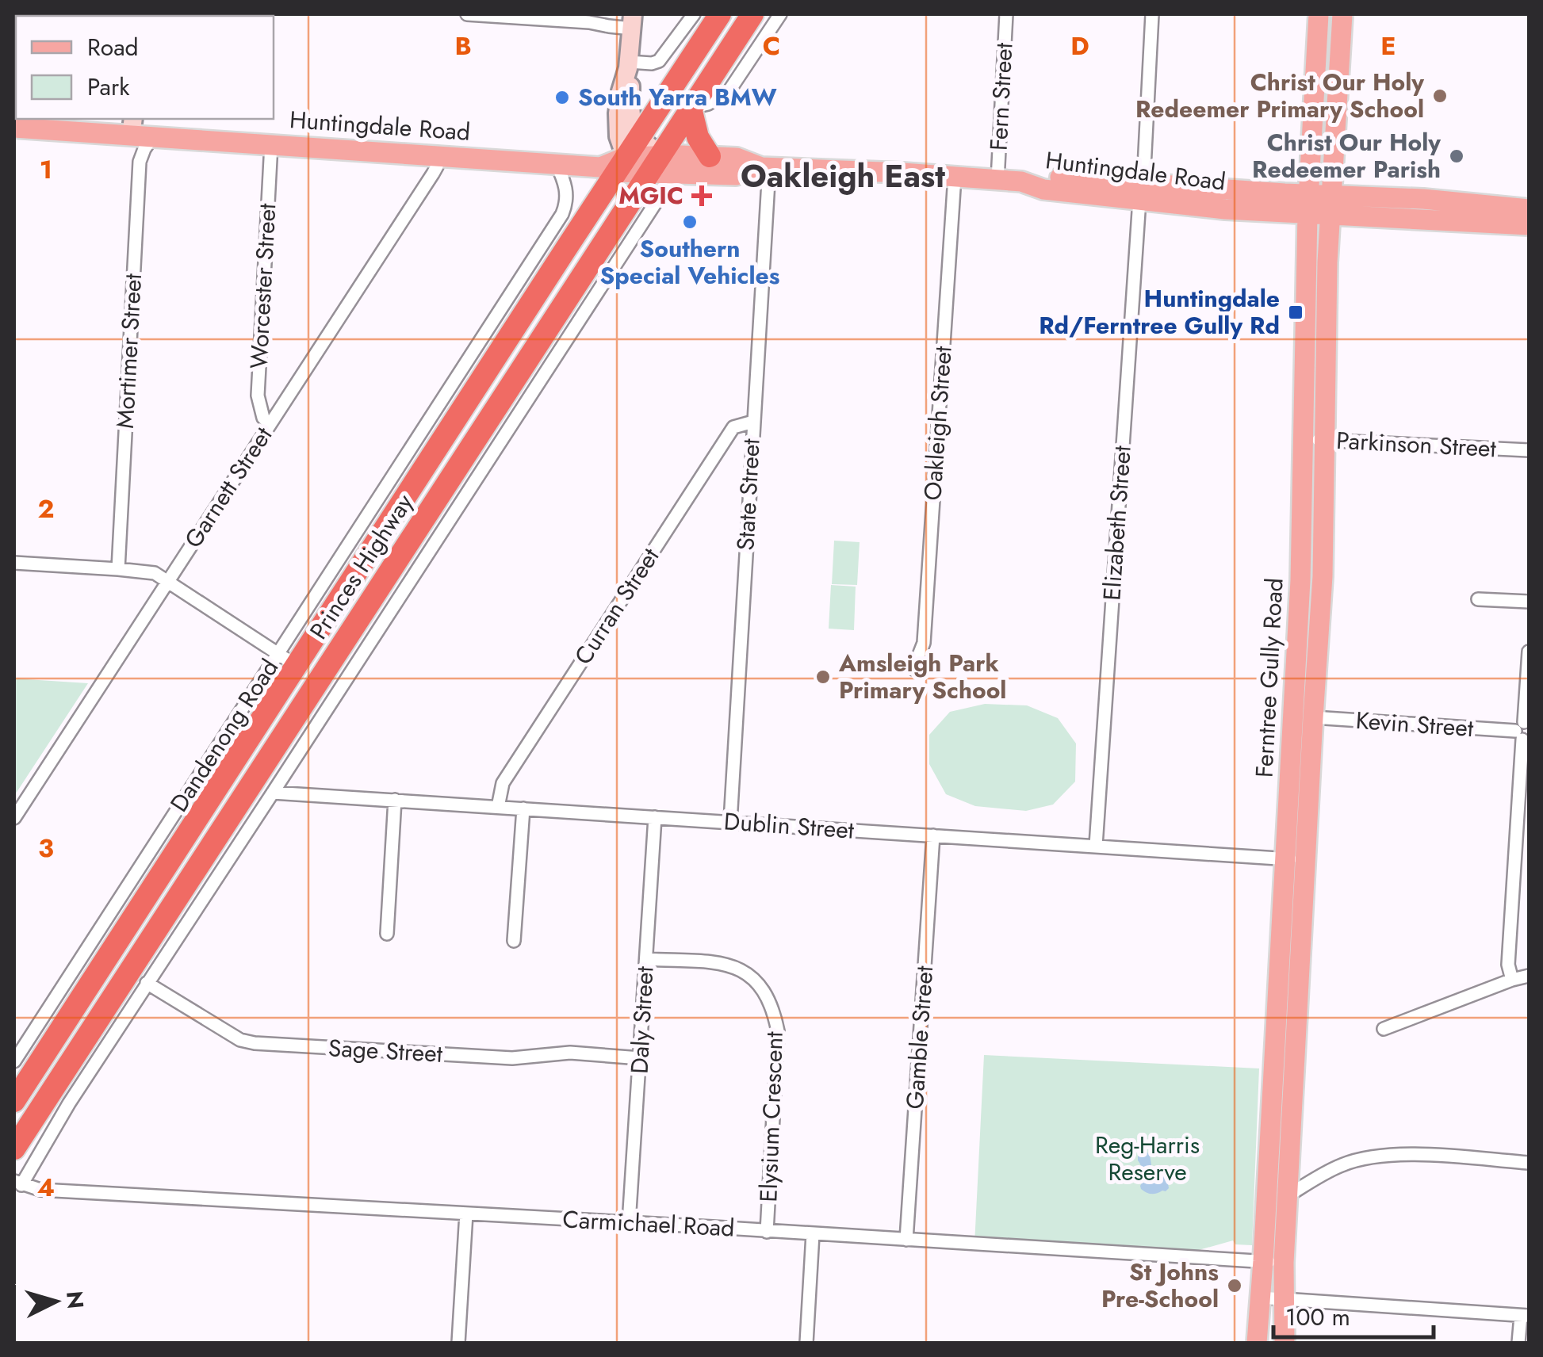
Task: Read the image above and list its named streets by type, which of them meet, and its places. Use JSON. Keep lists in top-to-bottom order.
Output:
{
  "streets": {
    "highway": ["Princes Highway"],
    "main road": ["Huntingdale Road", "Ferntree Gully Road"],
    "street": [
      "Fern Street",
      "Worcester Street",
      "Mortimer Street",
      "Oakleigh Street",
      "Parkinson Street",
      "Garnett Street",
      "State Street",
      "Elizabeth Street",
      "Curran Street",
      "Kevin Street",
      "Dandenong Road",
      "Dublin Street",
      "Daly Street",
      "Gamble Street",
      "Sage Street",
      "Elysium Crescent",
      "Carmichael Road"
    ]
  },
  "crossings": [
    ["Fern Street", "Huntingdale Road"],
    ["Huntingdale Road", "Worcester Street"],
    ["Huntingdale Road", "Mortimer Street"],
    ["Huntingdale Road", "Oakleigh Street"],
    ["Huntingdale Road", "Garnett Street"],
    ["Huntingdale Road", "State Street"],
    ["Huntingdale Road", "Elizabeth Street"],
    ["Huntingdale Road", "Princes Highway"],
    ["Huntingdale Road", "Ferntree Gully Road"],
    ["Huntingdale Road", "Dandenong Road"],
    ["Worcester Street", "Garnett Street"],
    ["Parkinson Street", "Ferntree Gully Road"],
    ["State Street", "Curran Street"],
    ["State Street", "Dublin Street"],
    ["Elizabeth Street", "Dublin Street"],
    ["Princes Highway", "Dandenong Road"],
    ["Curran Street", "Dublin Street"],
    ["Ferntree Gully Road", "Kevin Street"],
    ["Ferntree Gully Road", "Dublin Street"],
    ["Ferntree Gully Road", "Carmichael Road"],
    ["Dublin Street", "Daly Street"],
    ["Dublin Street", "Gamble Street"],
    ["Daly Street", "Sage Street"],
    ["Daly Street", "Elysium Crescent"],
    ["Daly Street", "Carmichael Road"],
    ["Gamble Street", "Carmichael Road"],
    ["Elysium Crescent", "Carmichael Road"]
  ],
  "districts": ["Oakleigh East"],
  "parks": ["Reg-Harris Reserve"],
  "places": {
    "other": [
      "Christ Our Holy Redeemer Primary School",
      "South Yarra BMW",
      "Christ Our Holy Redeemer Parish",
      "Southern Special Vehicles",
      "Amsleigh Park Primary School",
      "St Johns Pre-School"
    ],
    "health": ["MGIC"],
    "transit": ["Huntingdale Rd/Ferntree Gully Rd"]
  },
  "legend": ["Road", "Park"],
  "scale_bar": "100 m",
  "north": "right",
  "grid": {
    "columns": [
      "B",
      "C",
      "D",
      "E"
    ],
    "rows": [
      "1",
      "2",
      "3",
      "4"
    ]
  }
}
